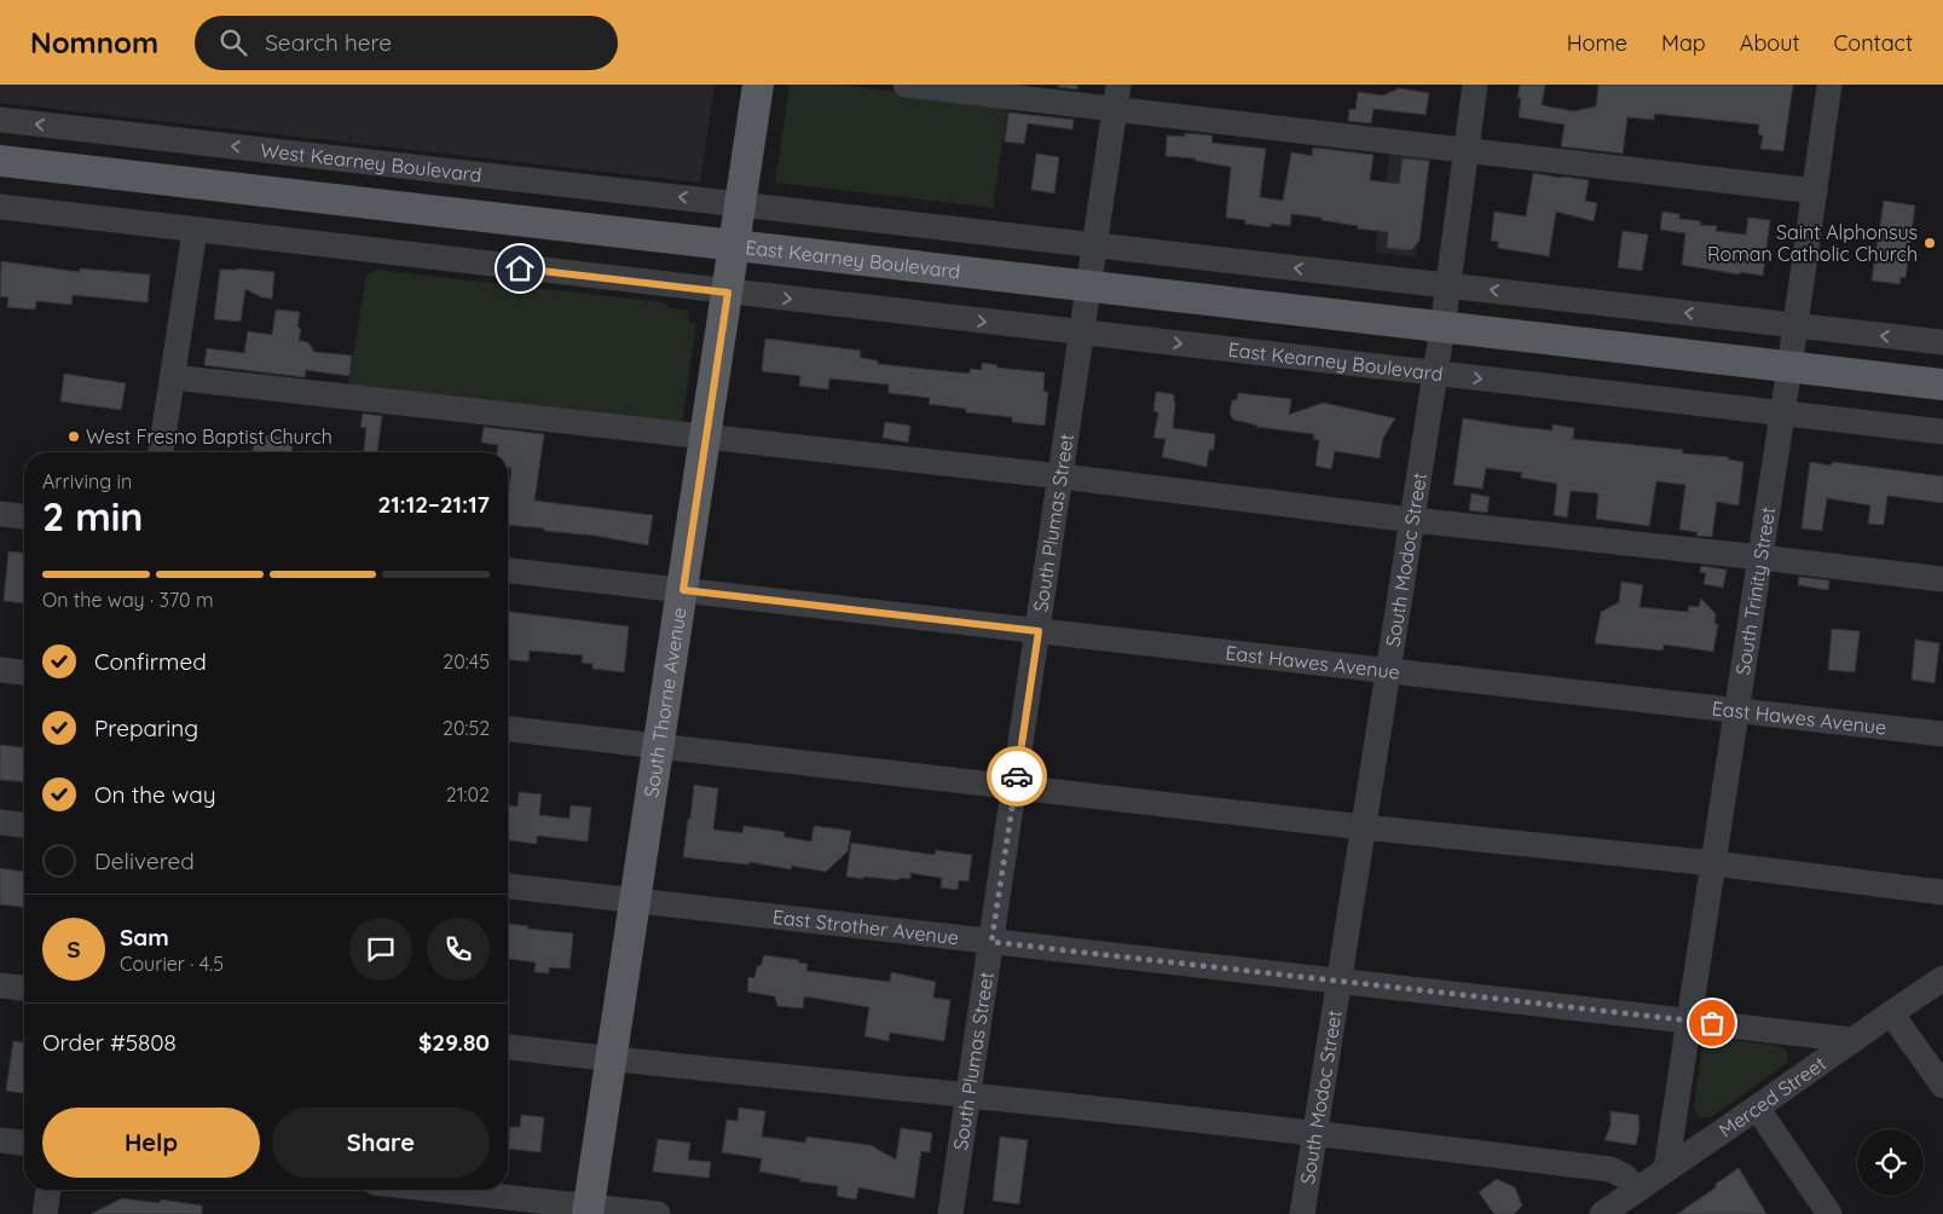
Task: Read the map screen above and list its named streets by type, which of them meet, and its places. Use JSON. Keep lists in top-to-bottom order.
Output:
{
  "streets": {
    "main road": ["East Kearney Boulevard", "South Thorne Avenue"],
    "street": [
      "West Kearney Boulevard",
      "South Plumas Street",
      "South Modoc Street",
      "South Trinity Street",
      "East Hawes Avenue",
      "East Strother Avenue",
      "Merced Street"
    ]
  },
  "crossings": [
    ["West Kearney Boulevard", "South Thorne Avenue"],
    ["East Kearney Boulevard", "South Plumas Street"],
    ["East Kearney Boulevard", "South Modoc Street"],
    ["East Kearney Boulevard", "South Trinity Street"],
    ["East Kearney Boulevard", "South Thorne Avenue"],
    ["South Plumas Street", "East Hawes Avenue"],
    ["South Plumas Street", "East Strother Avenue"],
    ["South Modoc Street", "East Hawes Avenue"],
    ["South Modoc Street", "East Strother Avenue"],
    ["South Trinity Street", "East Hawes Avenue"],
    ["South Trinity Street", "East Strother Avenue"],
    ["South Trinity Street", "Merced Street"],
    ["East Hawes Avenue", "South Thorne Avenue"],
    ["South Thorne Avenue", "East Strother Avenue"],
    ["East Strother Avenue", "Merced Street"]
  ],
  "places": ["Saint Alphonsus Roman Catholic Church", "West Fresno Baptist Church"],
  "page": {
    "header": "Nomnom",
    "search": "Search here",
    "nav": [
      "Home",
      "Map",
      "About",
      "Contact"
    ],
    "heading": ["2 min", "Arriving in", "21:12–21:17"],
    "panel": [
      "Sam",
      "Courier · 4.5",
      "Order #5808",
      "$29.80"
    ],
    "bar": "On the way · 370 m",
    "list": [
      ["Confirmed", "20:45"],
      ["Preparing", "20:52"],
      ["On the way", "21:02"],
      "Delivered"
    ],
    "round": "S",
    "buttons": ["Help", "Share"]
  }
}
